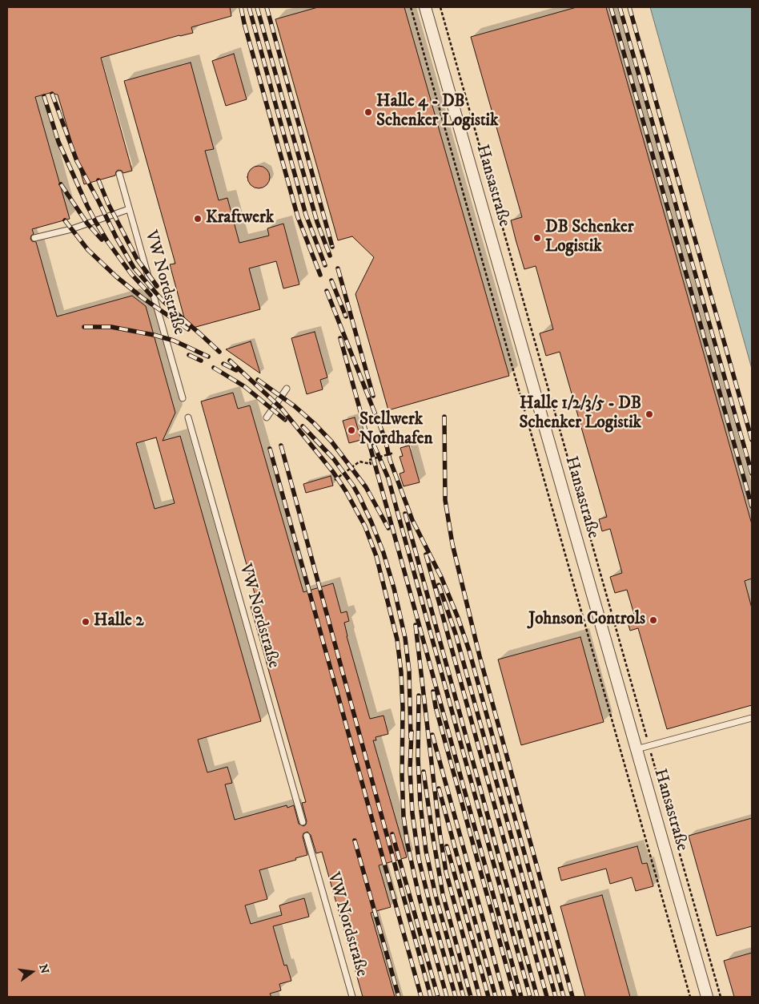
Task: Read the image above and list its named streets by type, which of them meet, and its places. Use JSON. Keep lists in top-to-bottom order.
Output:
{
  "streets": {
    "street": ["Hansastraße"],
    "lane": ["VW Nordstraße"]
  },
  "places": [
    "Halle 4 - DB Schenker Logistik",
    "Kraftwerk",
    "DB Schenker Logistik",
    "Halle 1/2/3/5 - DB Schenker Logistik",
    "Stellwerk Nordhafen",
    "Johnson Controls",
    "Halle 2"
  ],
  "north": "right"
}
